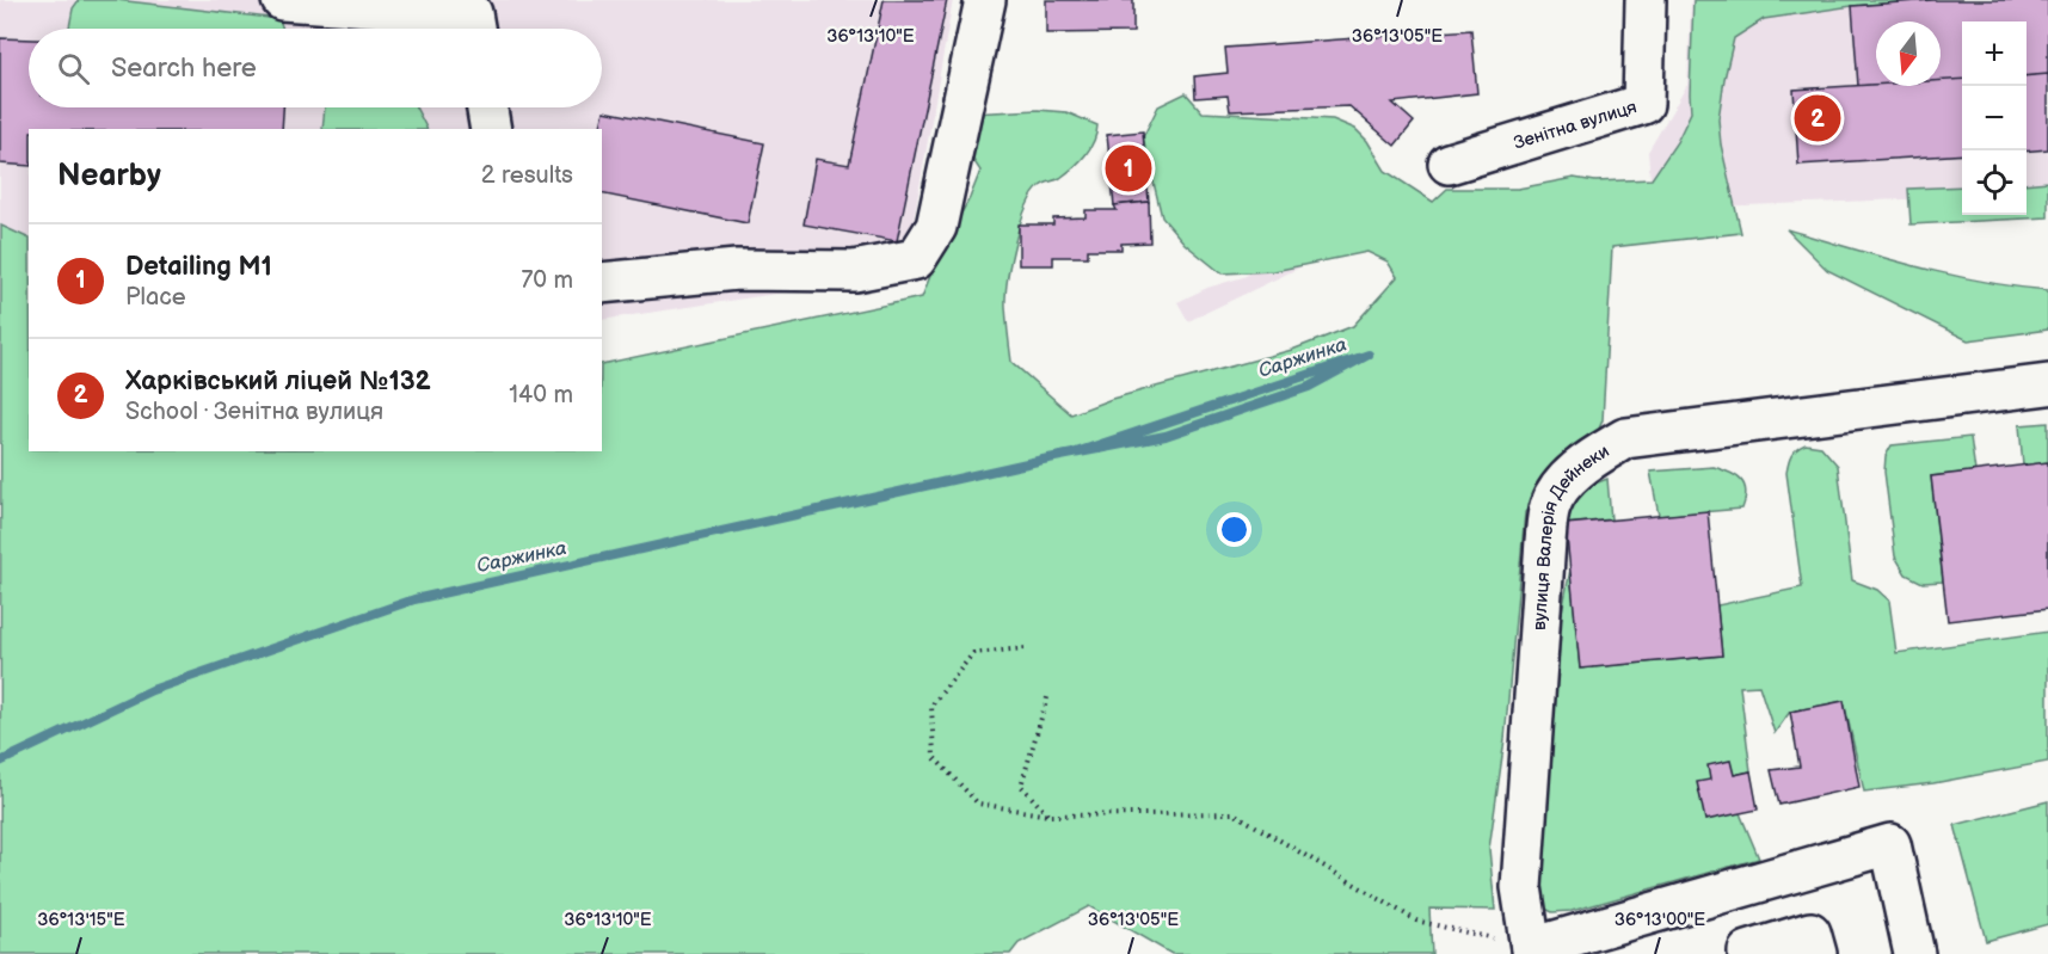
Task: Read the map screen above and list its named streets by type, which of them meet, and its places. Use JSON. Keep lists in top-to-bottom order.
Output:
{
  "streets": {
    "street": ["Зенітна вулиця", "вулиця Валерія Дейнеки"]
  },
  "water": ["Саржинка"],
  "north": "bottom",
  "page": {
    "map_buttons": ["+", "−"],
    "search": "Search here",
    "pins": ["2", "1"],
    "heading": ["Nearby", "2 results"],
    "list": [
      {
        "mark": "1",
        "name": "Detailing M1",
        "note": "Place",
        "value": "70 m"
      },
      {
        "mark": "2",
        "name": "Харківський ліцей №132",
        "note": "School · Зенітна вулиця",
        "value": "140 m"
      }
    ]
  },
  "coordinates": [
    "36°13'10\"E",
    "36°13'05\"E",
    "36°13'15\"E",
    "36°13'00\"E"
  ]
}
